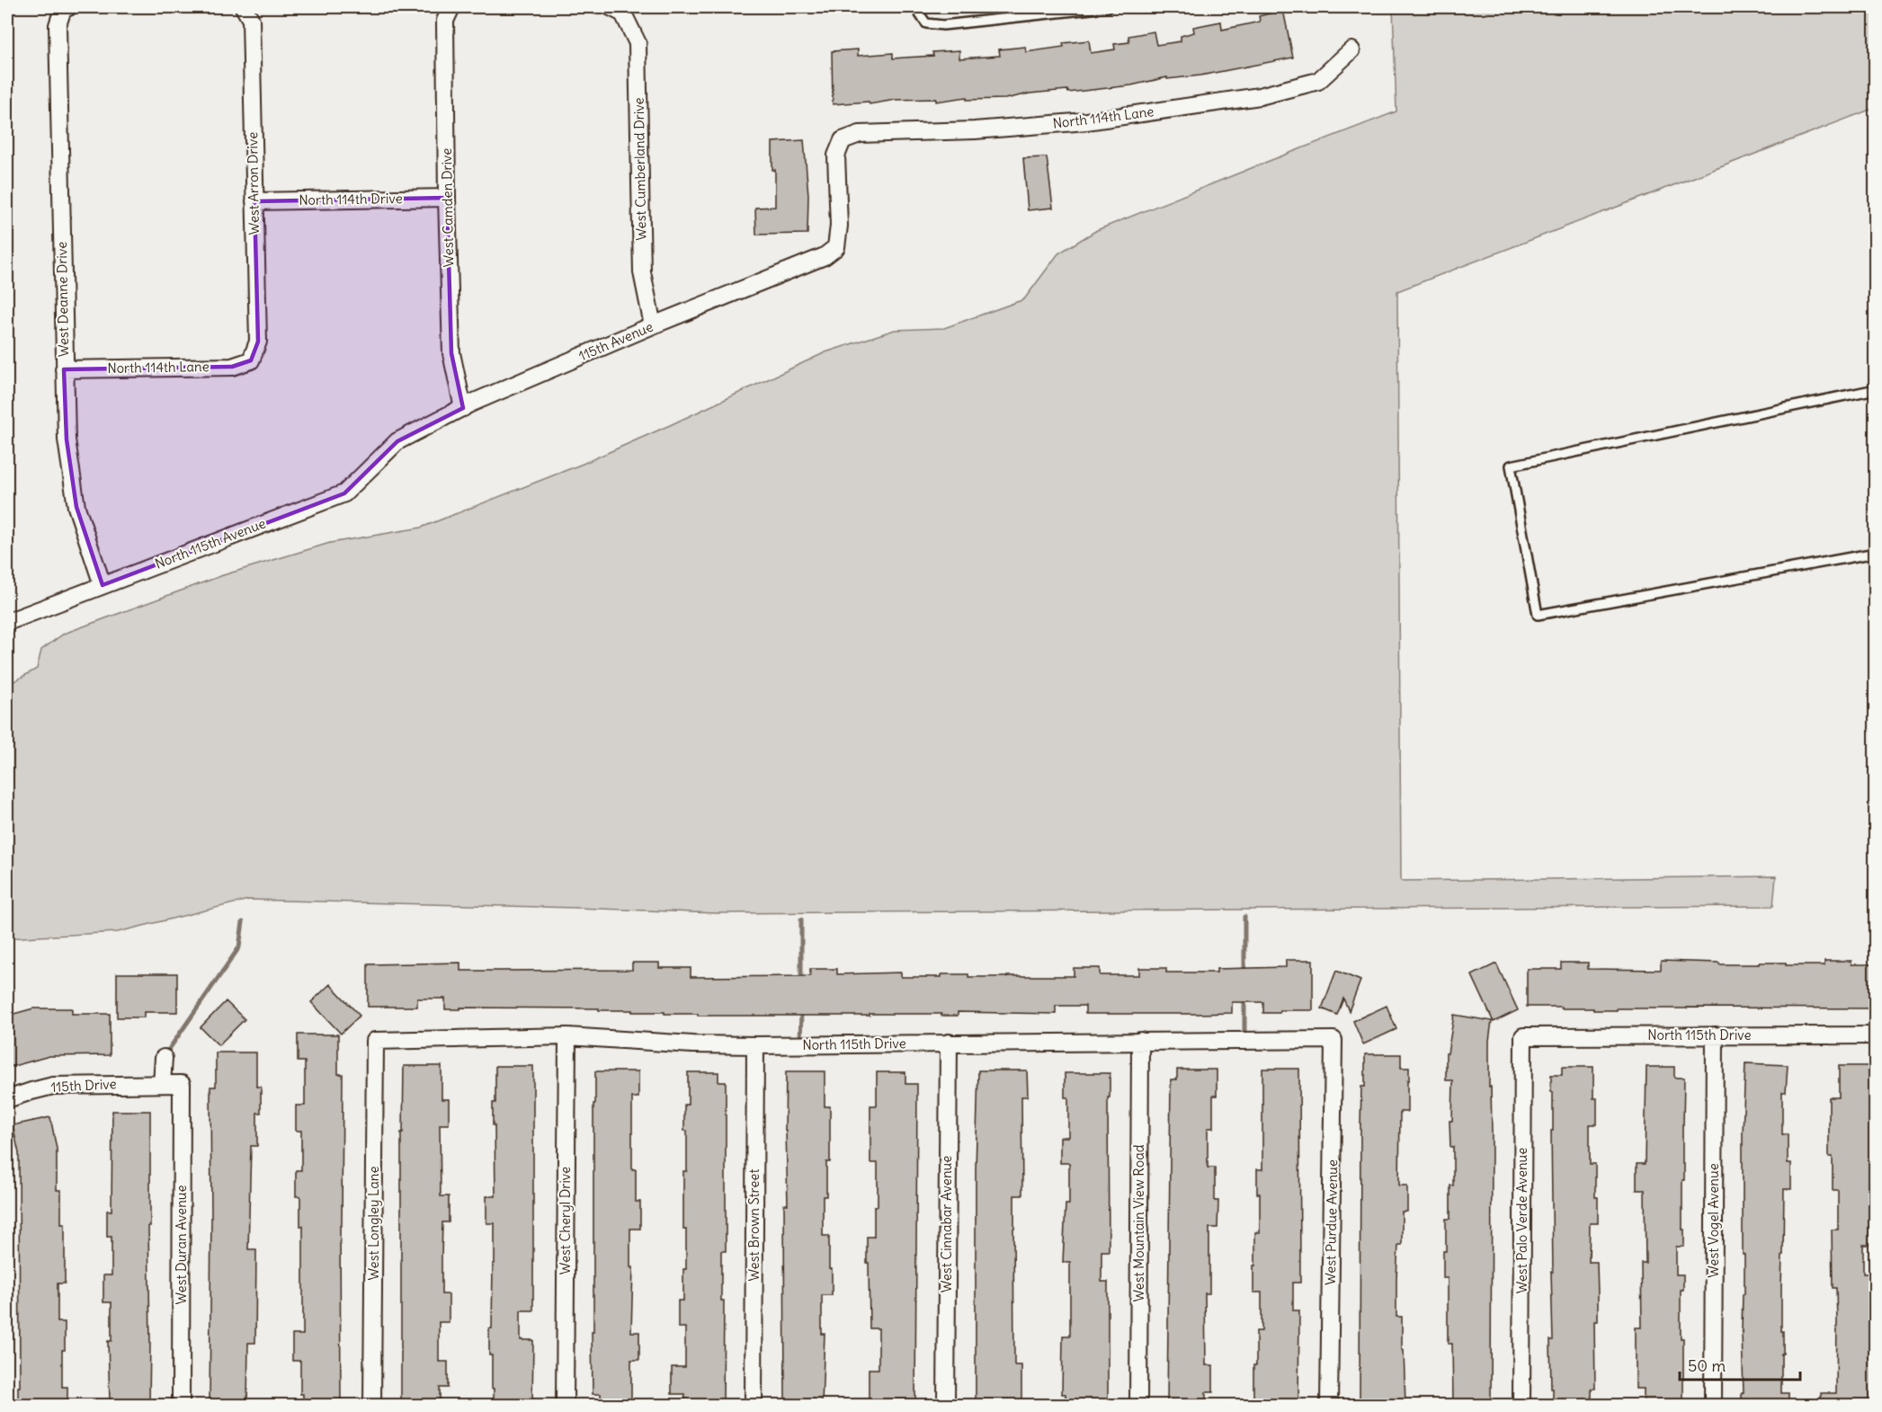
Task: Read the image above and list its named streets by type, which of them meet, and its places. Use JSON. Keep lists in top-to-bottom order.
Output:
{
  "streets": {
    "street": [
      "North 114th Lane",
      "West Cumberland Drive",
      "West Arron Drive",
      "North 114th Drive",
      "West Camden Drive",
      "West Deanne Drive",
      "115th Avenue",
      "North 115th Avenue",
      "North 115th Drive",
      "115th Drive",
      "West Cheryl Drive",
      "West Palo Verde Avenue",
      "West Vogel Avenue",
      "West Purdue Avenue",
      "West Longley Lane",
      "West Mountain View Road",
      "West Cinnabar Avenue",
      "West Brown Street",
      "West Duran Avenue"
    ]
  },
  "crossings": [
    ["North 114th Lane", "West Arron Drive"],
    ["North 114th Lane", "West Deanne Drive"],
    ["North 114th Lane", "115th Avenue"],
    ["West Cumberland Drive", "115th Avenue"],
    ["West Arron Drive", "North 114th Drive"],
    ["North 114th Drive", "West Camden Drive"],
    ["West Camden Drive", "115th Avenue"],
    ["West Deanne Drive", "North 115th Avenue"],
    ["115th Avenue", "North 115th Avenue"],
    ["North 115th Drive", "West Cheryl Drive"],
    ["North 115th Drive", "West Palo Verde Avenue"],
    ["North 115th Drive", "West Vogel Avenue"],
    ["North 115th Drive", "West Purdue Avenue"],
    ["North 115th Drive", "West Longley Lane"],
    ["North 115th Drive", "West Mountain View Road"],
    ["North 115th Drive", "West Cinnabar Avenue"],
    ["North 115th Drive", "West Brown Street"],
    ["115th Drive", "West Duran Avenue"]
  ],
  "scale_bar": "50 m"
}
